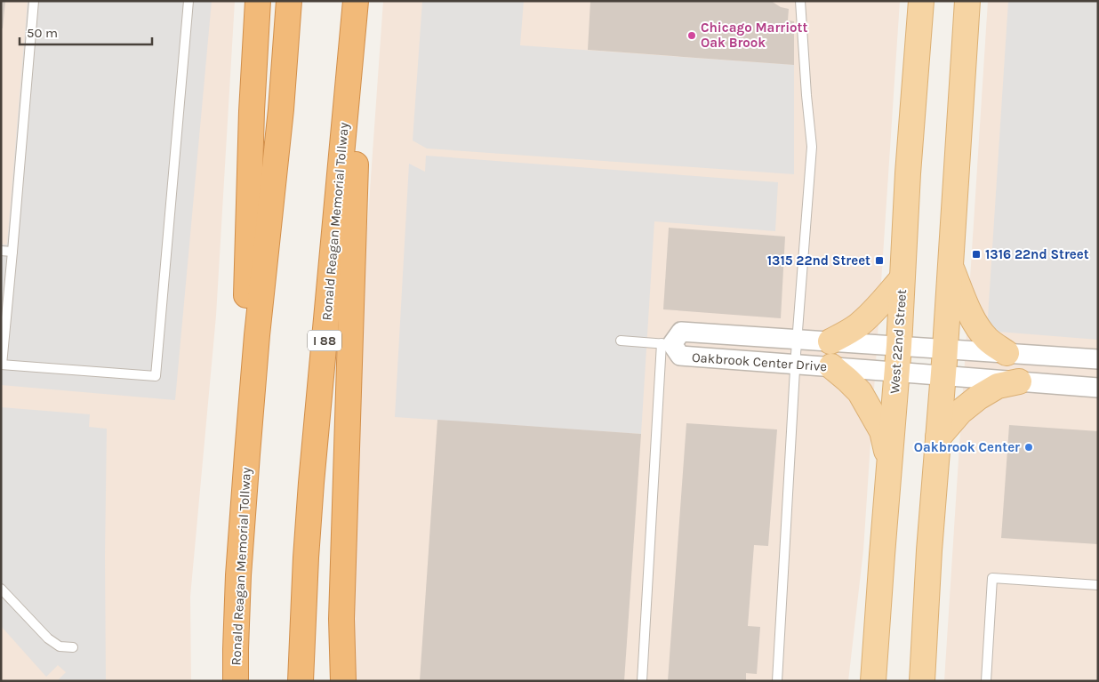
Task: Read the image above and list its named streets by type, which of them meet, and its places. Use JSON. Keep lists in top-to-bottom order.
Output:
{
  "streets": {
    "highway": ["Ronald Reagan Memorial Tollway", "I 88"],
    "main road": ["West 22nd Street"],
    "street": ["Oakbrook Center Drive"]
  },
  "crossings": [
    ["West 22nd Street", "Oakbrook Center Drive"]
  ],
  "places": {
    "other": ["Chicago Marriott Oak Brook", "Oakbrook Center"],
    "transit": ["1316 22nd Street", "1315 22nd Street"]
  },
  "scale_bar": "50 m"
}
